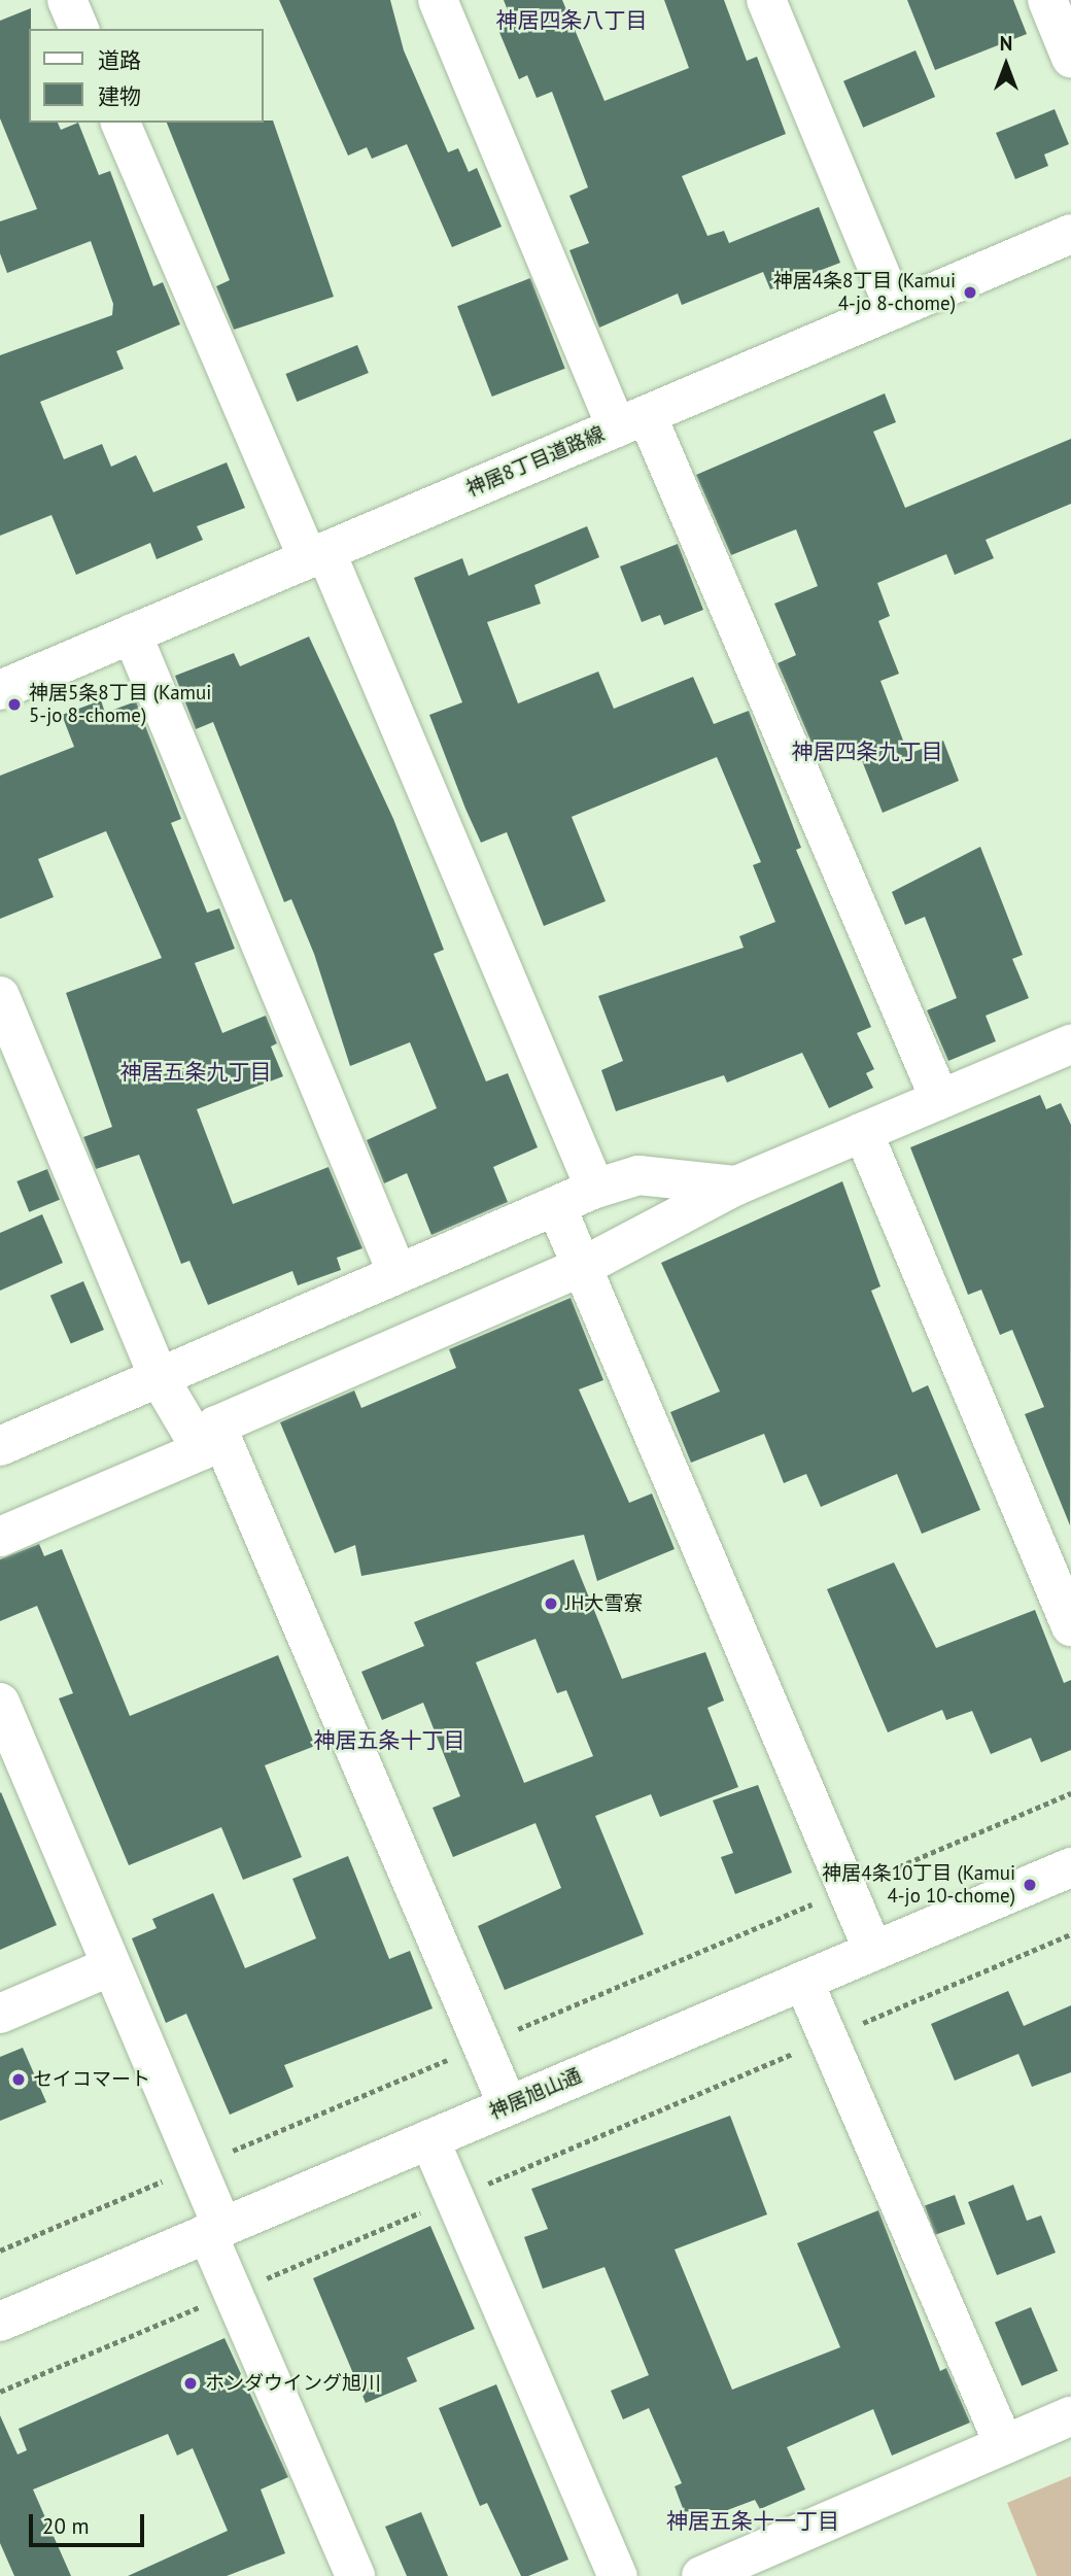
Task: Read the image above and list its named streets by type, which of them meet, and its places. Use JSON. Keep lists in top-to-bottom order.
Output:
{
  "streets": {
    "street": ["神居8丁目道路線", "神居旭山通"]
  },
  "districts": [
    "神居四条八丁目",
    "神居四条九丁目",
    "神居五条九丁目",
    "神居五条十丁目",
    "神居五条十一丁目"
  ],
  "places": [
    "神居4条8丁目 (Kamui 4-jo 8-chome)",
    "神居5条8丁目 (Kamui 5-jo 8-chome)",
    "JH大雪寮",
    "神居4条10丁目 (Kamui 4-jo 10-chome)",
    "セイコマート",
    "ホンダウイング旭川"
  ],
  "legend": ["道路", "建物"],
  "scale_bar": "20 m",
  "north": "top"
}
